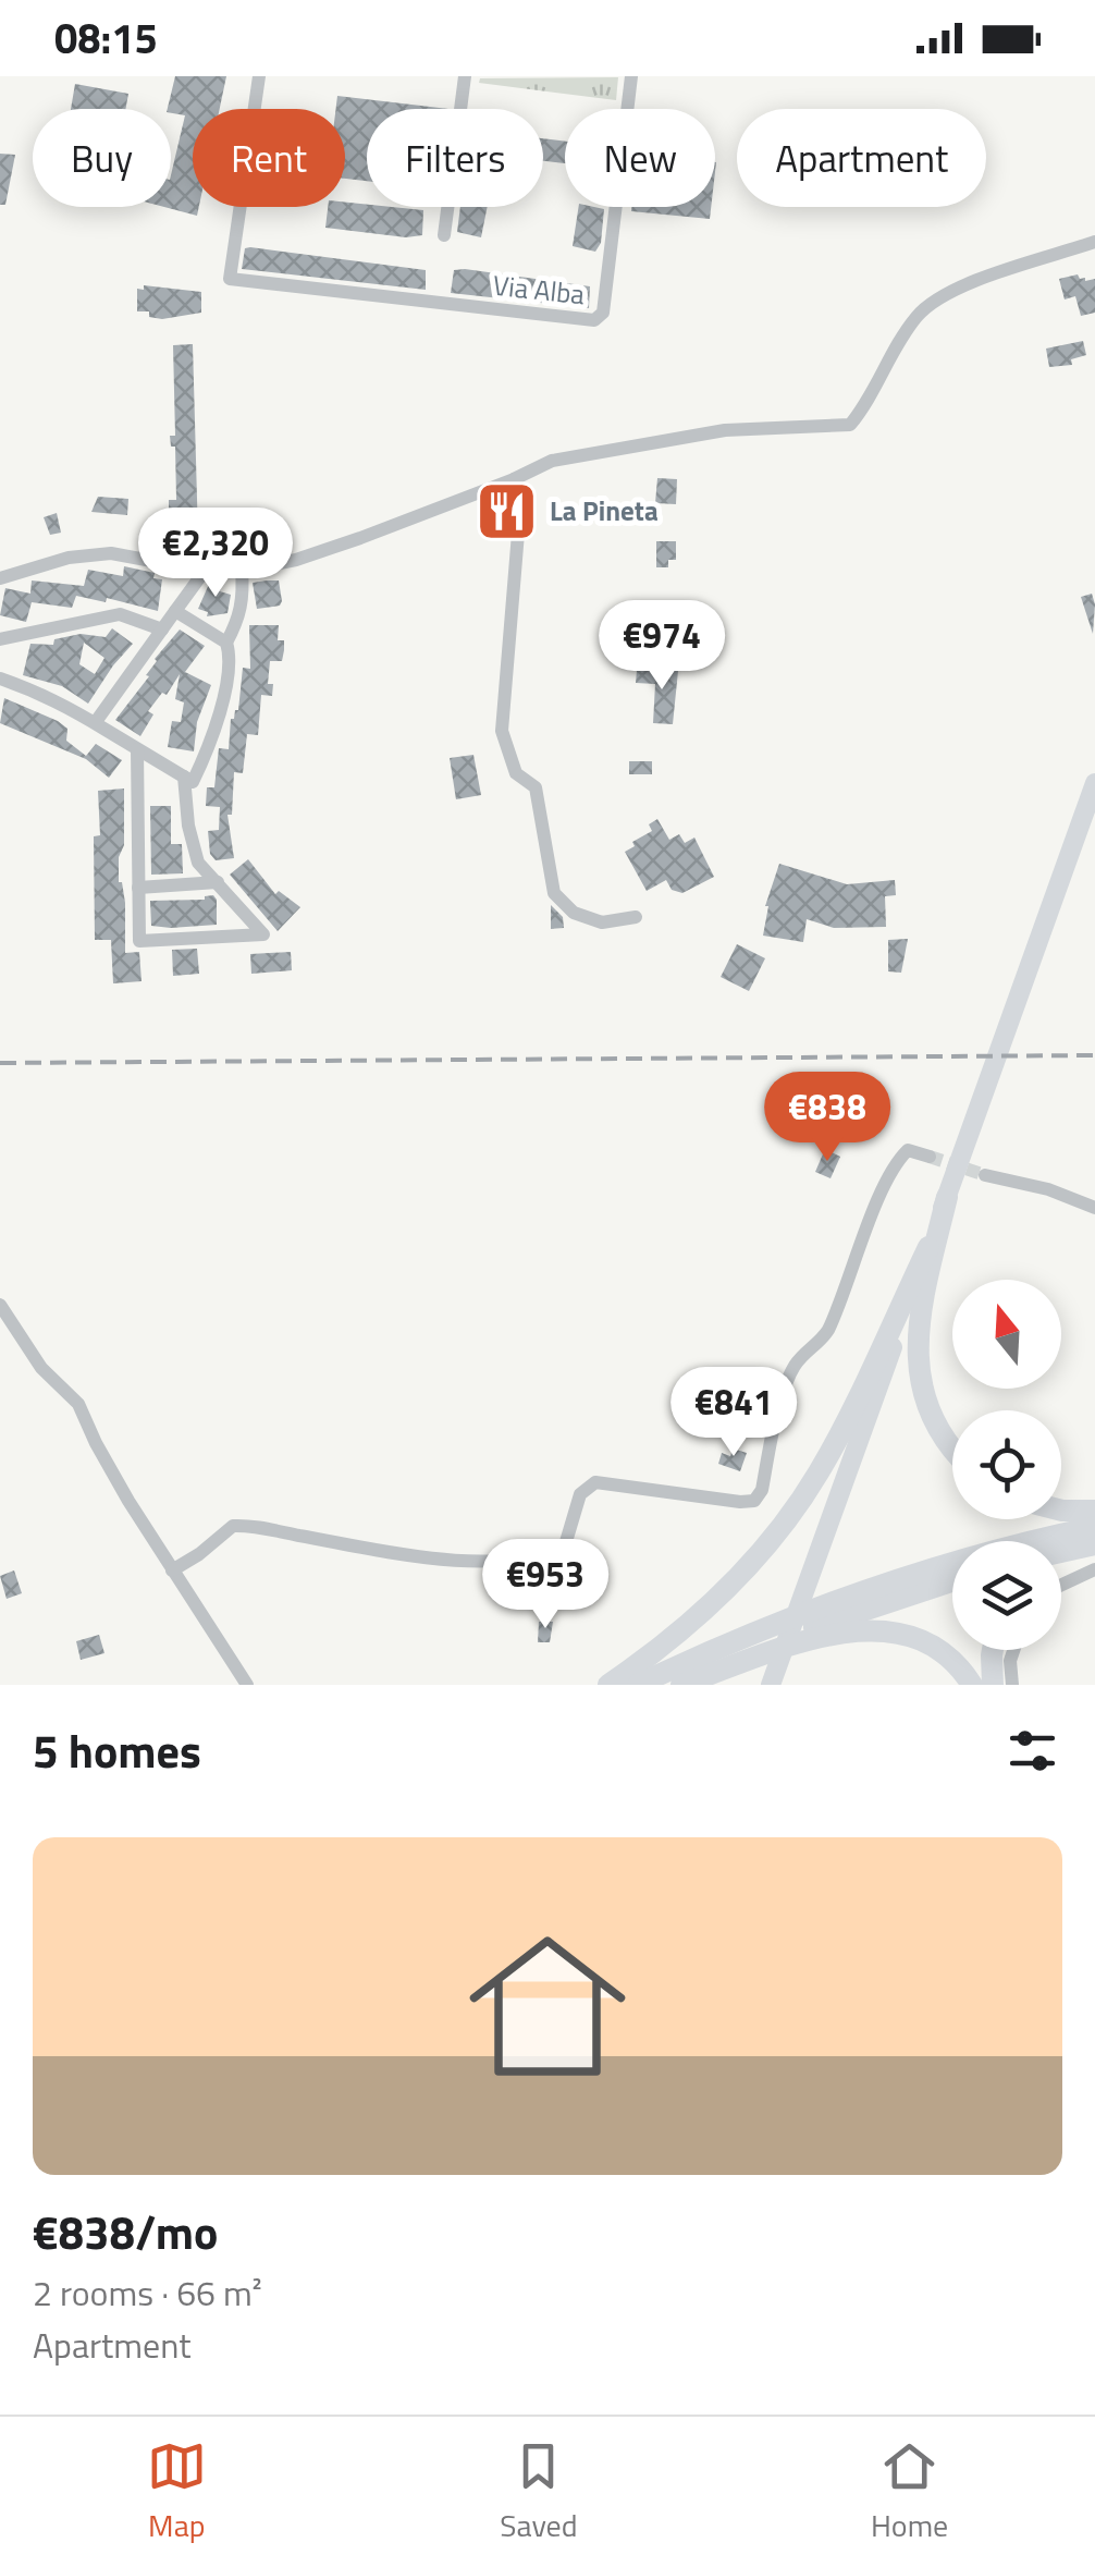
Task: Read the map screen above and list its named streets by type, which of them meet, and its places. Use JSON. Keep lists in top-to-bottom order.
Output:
{
  "streets": {
    "street": ["Via Alba"]
  },
  "places": {
    "restaurant": ["La Pineta"]
  },
  "north": "top",
  "page": {
    "status": "08:15",
    "chip": [
      "Buy",
      "Rent",
      "Filters",
      "New",
      "Apartment"
    ],
    "price": [
      "€2,320",
      "€974",
      "€838",
      "€841",
      "€953"
    ],
    "heading": "5 homes",
    "list": [
      {
        "name": "€838/mo",
        "note": "2 rooms · 66 m² · Apartment"
      }
    ],
    "tabs": ["Map", "Saved", "Home"]
  }
}
